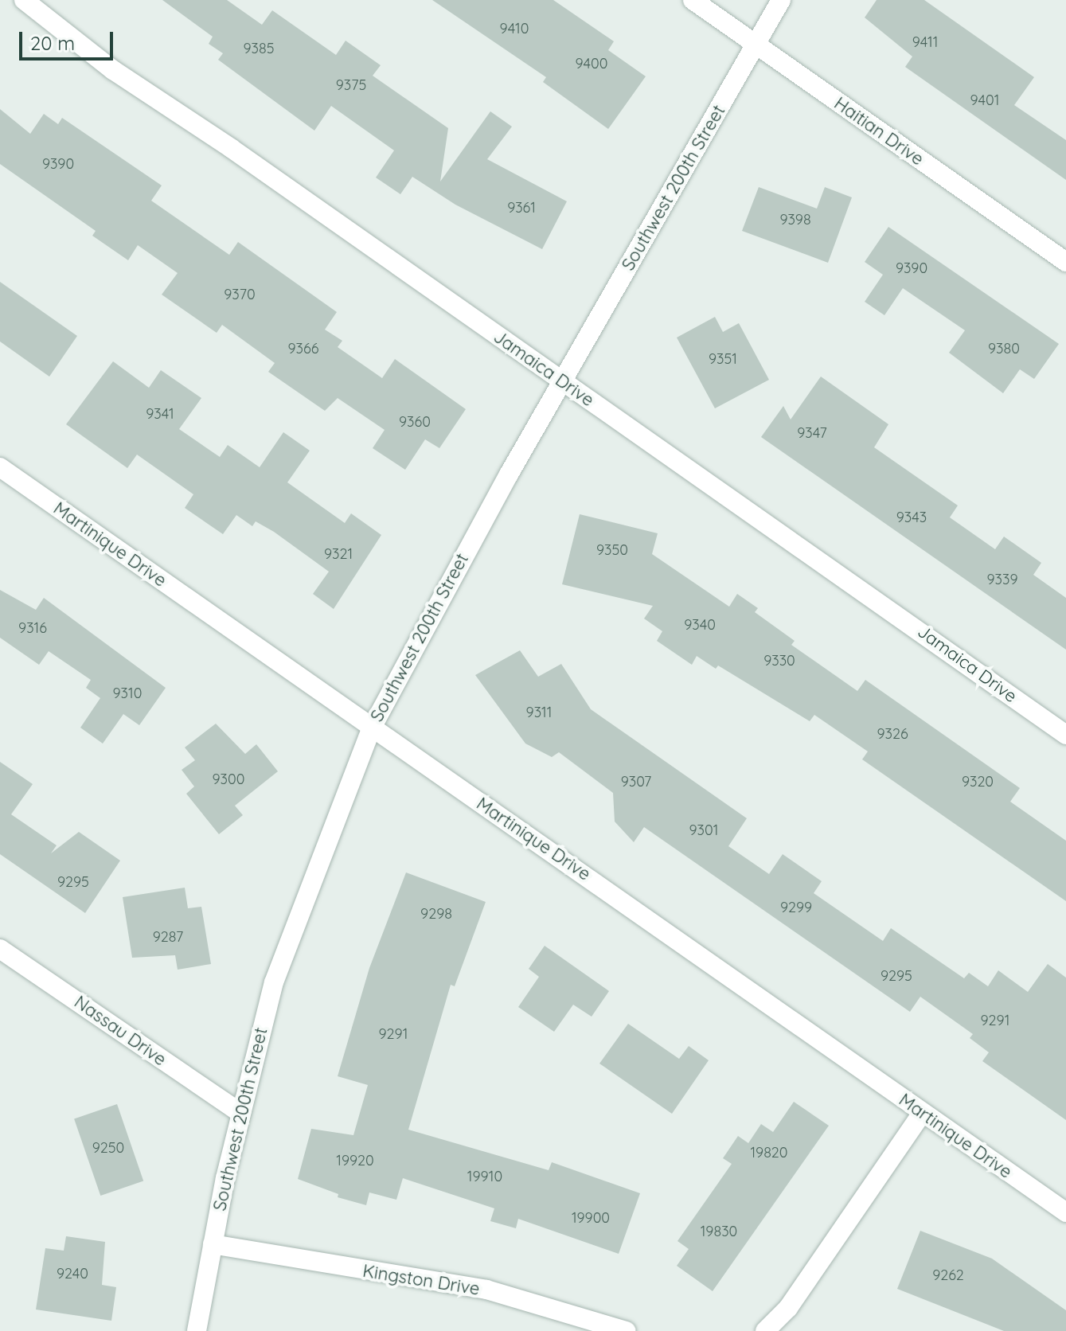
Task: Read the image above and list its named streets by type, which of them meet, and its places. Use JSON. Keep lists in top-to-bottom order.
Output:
{
  "streets": {
    "street": [
      "Haitian Drive",
      "Southwest 200th Street",
      "Jamaica Drive",
      "Martinique Drive",
      "Nassau Drive",
      "Kingston Drive"
    ]
  },
  "crossings": [
    ["Haitian Drive", "Southwest 200th Street"],
    ["Southwest 200th Street", "Jamaica Drive"],
    ["Southwest 200th Street", "Martinique Drive"],
    ["Southwest 200th Street", "Nassau Drive"],
    ["Southwest 200th Street", "Kingston Drive"]
  ],
  "house_numbers": [
    "9410",
    "9411",
    "9385",
    "9400",
    "9375",
    "9401",
    "9390",
    "9361",
    "9398",
    "9390",
    "9370",
    "9366",
    "9380",
    "9351",
    "9341",
    "9360",
    "9347",
    "9343",
    "9350",
    "9321",
    "9339",
    "9340",
    "9316",
    "9330",
    "9310",
    "9311",
    "9326",
    "9300",
    "9307",
    "9320",
    "9301",
    "9295",
    "9299",
    "9298",
    "9287",
    "9295",
    "9291",
    "9291",
    "9250",
    "19820",
    "19920",
    "19910",
    "19900",
    "19830",
    "9240",
    "9262"
  ],
  "scale_bar": "20 m"
}
